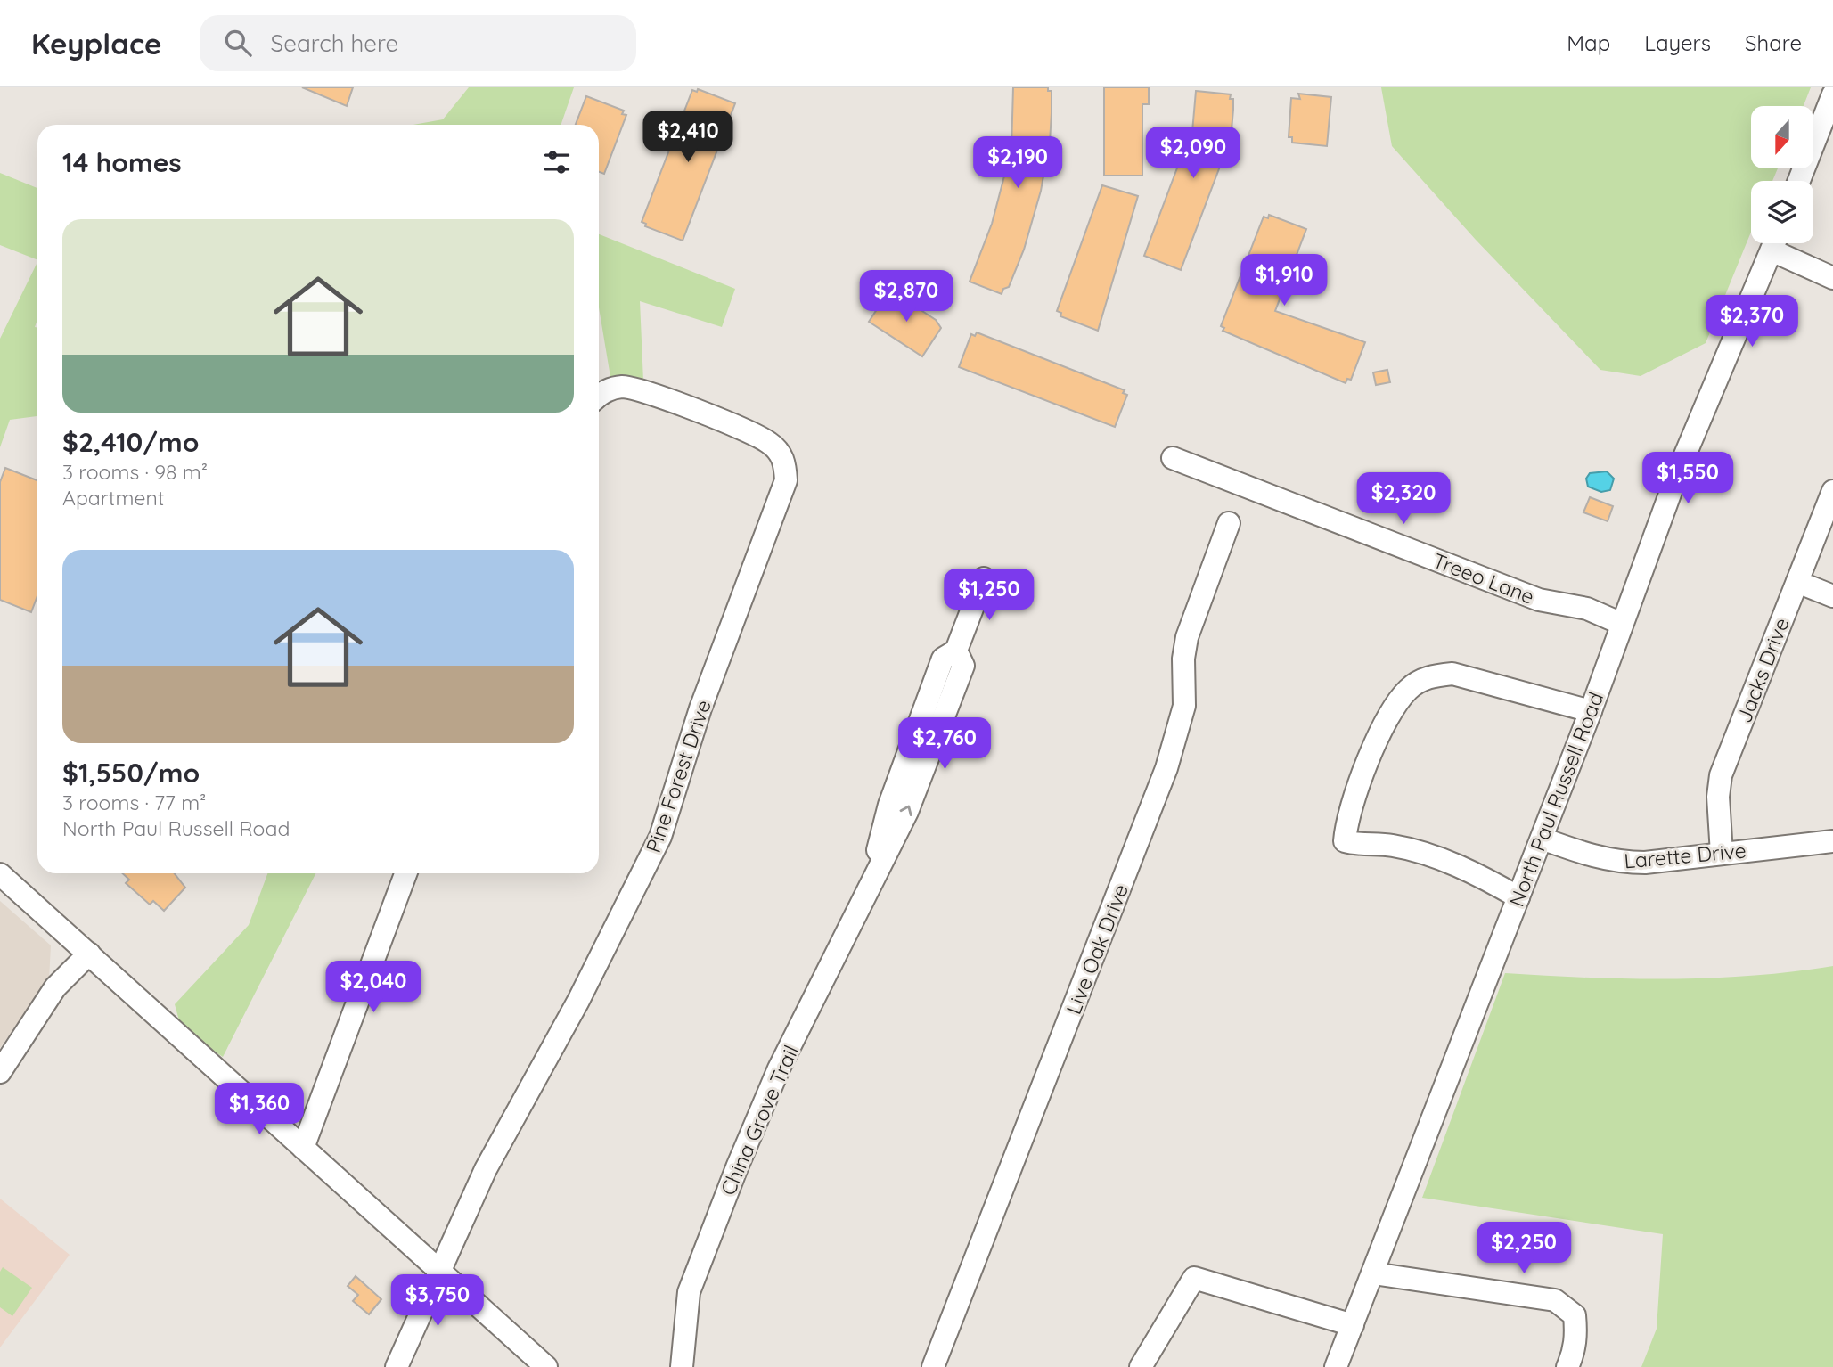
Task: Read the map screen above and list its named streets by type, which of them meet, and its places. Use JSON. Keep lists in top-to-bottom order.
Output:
{
  "streets": {
    "street": [
      "Treeo Lane",
      "Jacks Drive",
      "Pine Forest Drive",
      "North Paul Russell Road",
      "Larette Drive",
      "Live Oak Drive",
      "China Grove Trail"
    ]
  },
  "crossings": [
    ["Treeo Lane", "North Paul Russell Road"],
    ["Jacks Drive", "Larette Drive"],
    ["North Paul Russell Road", "Larette Drive"]
  ],
  "north": "bottom",
  "page": {
    "header": "Keyplace",
    "search": "Search here",
    "nav": ["Map", "Layers", "Share"],
    "price": [
      "$2,410",
      "$2,090",
      "$2,190",
      "$1,910",
      "$2,870",
      "$2,370",
      "$1,550",
      "$2,320",
      "$1,250",
      "$2,760",
      "$2,040",
      "$1,360",
      "$2,250",
      "$3,750"
    ],
    "heading": "14 homes",
    "list": [
      {
        "name": "$2,410/mo",
        "note": "3 rooms · 98 m² · Apartment"
      },
      {
        "name": "$1,550/mo",
        "note": "3 rooms · 77 m² · North Paul Russell Road"
      }
    ]
  }
}
